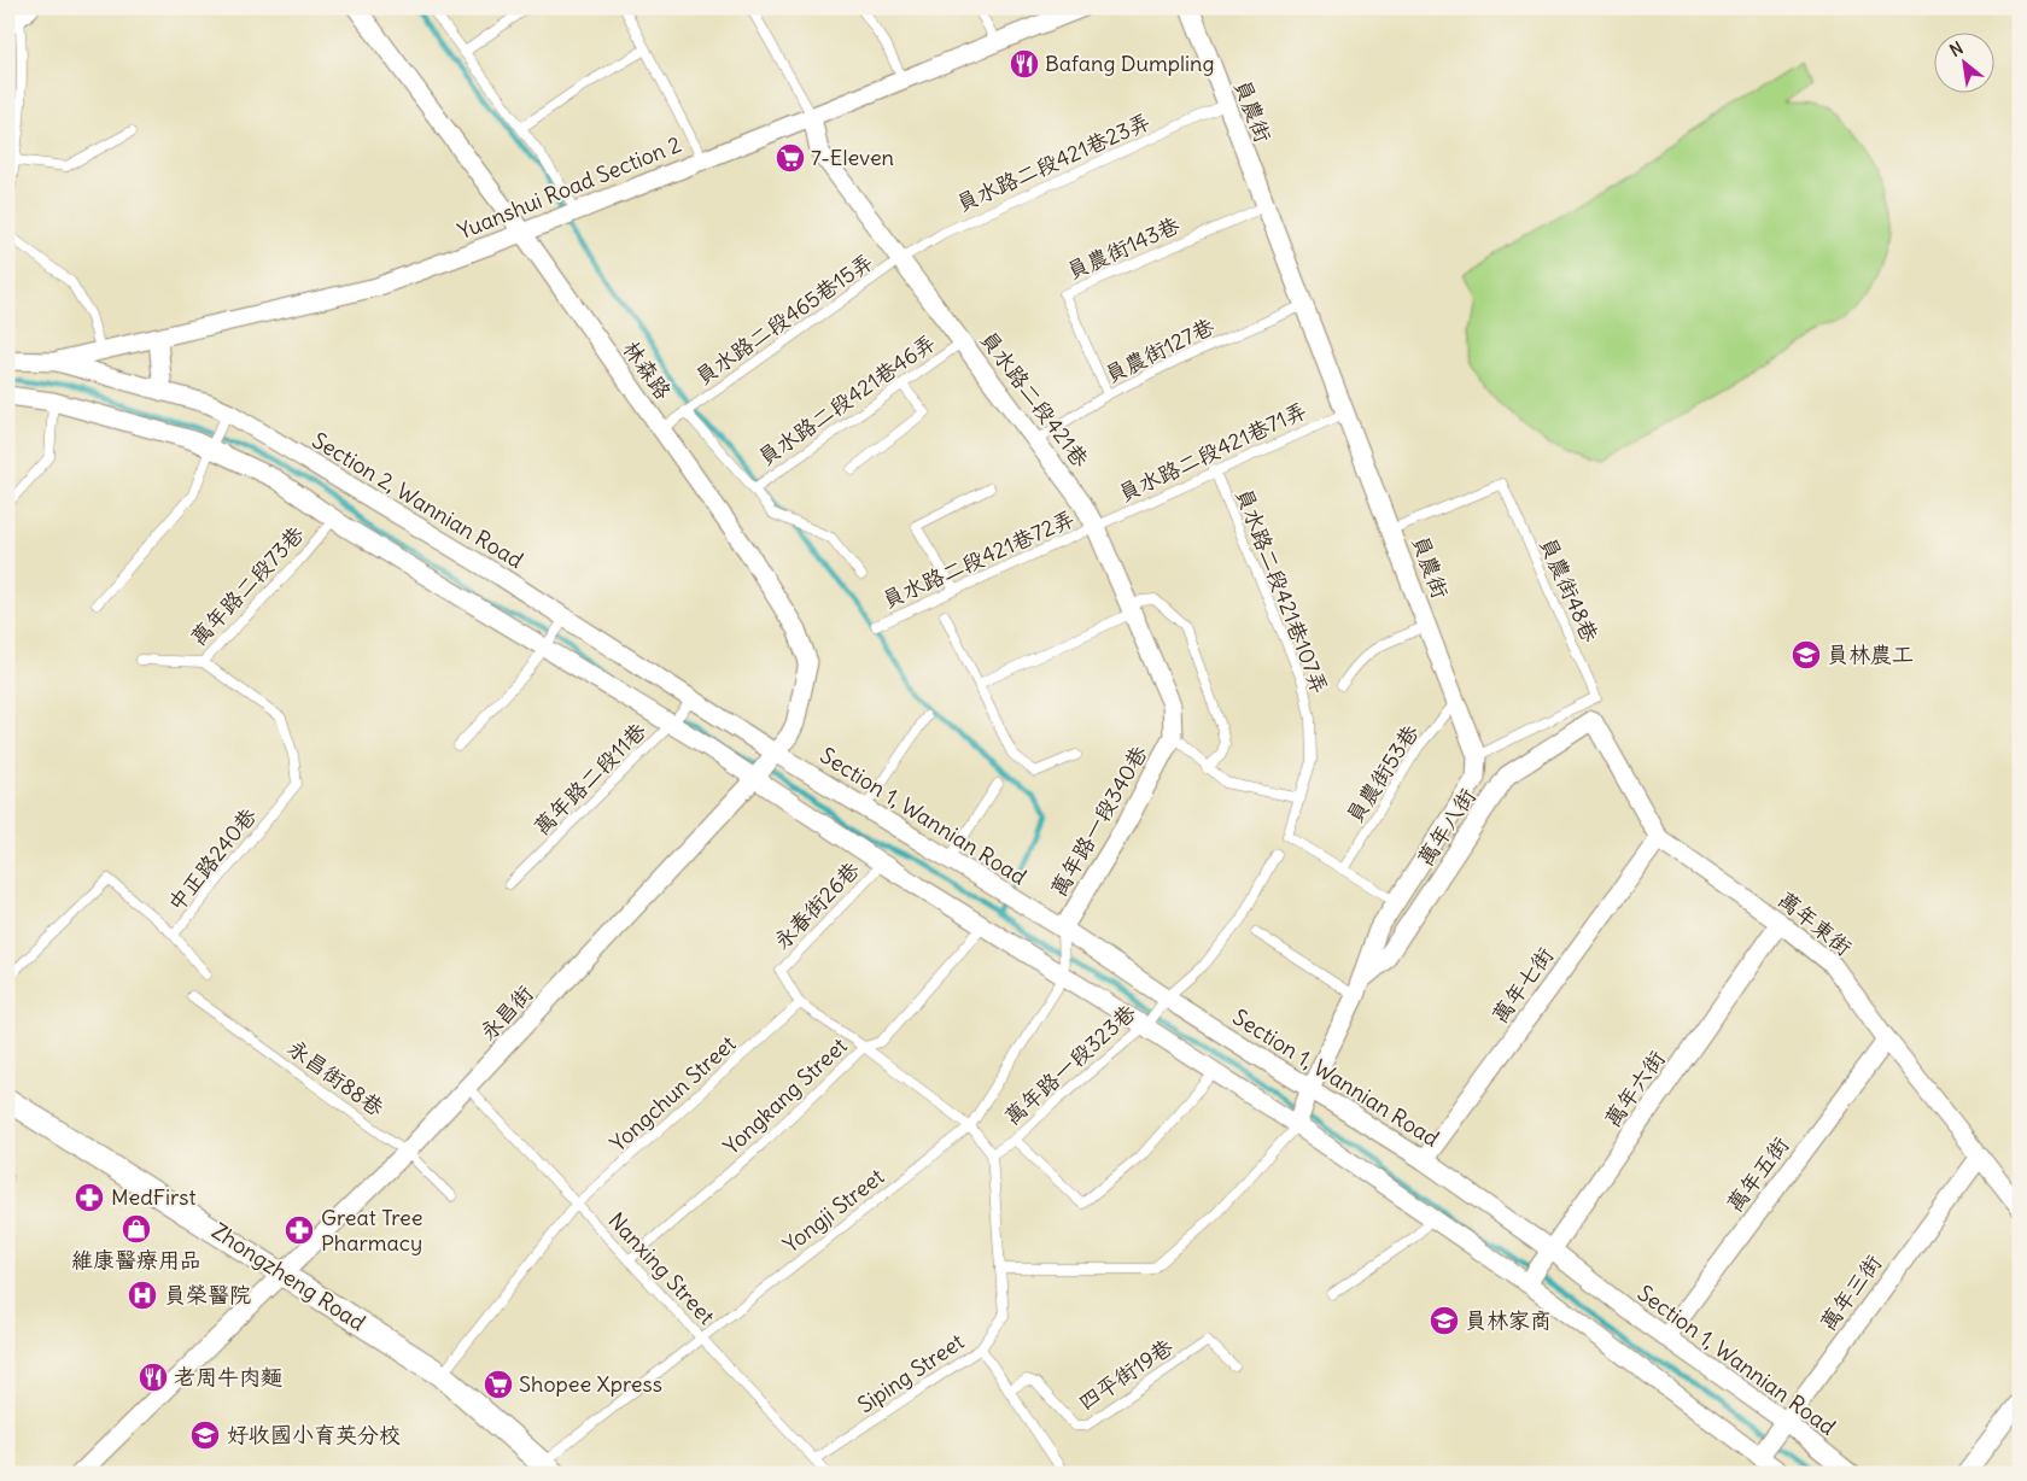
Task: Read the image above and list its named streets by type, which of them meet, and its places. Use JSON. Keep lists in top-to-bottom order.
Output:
{
  "streets": {
    "street": [
      "員農街",
      "Yuanshui Road Section 2",
      "林森路",
      "員水路二段421巷",
      "Section 2, Wannian Road",
      "Section 1, Wannian Road",
      "萬年路一段340巷",
      "萬年八街",
      "萬年東街",
      "萬年七街",
      "永昌街",
      "萬年六街",
      "萬年五街",
      "Zhongzheng Road",
      "萬年三街"
    ],
    "lane": [
      "員水路二段421巷23弄",
      "員農街143巷",
      "員水路二段465巷15弄",
      "員農街127巷",
      "員水路二段421巷46弄",
      "員水路二段421巷71弄",
      "員水路二段421巷72弄",
      "萬年路二段73巷",
      "員農街48巷",
      "員水路二段421巷107弄",
      "員農街53巷",
      "萬年路二段11巷",
      "中正路240巷",
      "永春街26巷",
      "萬年路一段323巷",
      "永昌街88巷",
      "Yongchun Street",
      "Yongkang Street",
      "Yongji Street",
      "Nanxing Street",
      "Siping Street",
      "四平街19巷"
    ]
  },
  "crossings": [
    ["員農街", "員水路二段421巷23弄"],
    ["員農街", "員農街143巷"],
    ["員農街", "員農街127巷"],
    ["員農街", "員水路二段421巷71弄"],
    ["員農街", "員農街48巷"],
    ["員農街", "員農街53巷"],
    ["員水路二段421巷23弄", "員水路二段465巷15弄"],
    ["員水路二段421巷23弄", "員水路二段421巷"],
    ["Yuanshui Road Section 2", "林森路"],
    ["Yuanshui Road Section 2", "員水路二段421巷"],
    ["Yuanshui Road Section 2", "Section 2, Wannian Road"],
    ["員農街143巷", "員農街127巷"],
    ["員水路二段465巷15弄", "林森路"],
    ["員水路二段465巷15弄", "員水路二段421巷"],
    ["員農街127巷", "員水路二段421巷"],
    ["林森路", "Section 2, Wannian Road"],
    ["林森路", "Section 1, Wannian Road"],
    ["林森路", "永昌街"],
    ["員水路二段421巷", "員水路二段421巷46弄"],
    ["員水路二段421巷", "員水路二段421巷71弄"],
    ["員水路二段421巷", "員水路二段421巷72弄"],
    ["員水路二段421巷", "萬年路一段340巷"],
    ["員水路二段421巷71弄", "員水路二段421巷72弄"],
    ["員水路二段421巷71弄", "員水路二段421巷107弄"],
    ["Section 2, Wannian Road", "萬年路二段11巷"],
    ["Section 2, Wannian Road", "Section 1, Wannian Road"],
    ["萬年路二段73巷", "中正路240巷"],
    ["員水路二段421巷107弄", "員農街53巷"],
    ["Section 1, Wannian Road", "萬年路一段340巷"],
    ["Section 1, Wannian Road", "萬年七街"],
    ["Section 1, Wannian Road", "萬年路一段323巷"],
    ["Section 1, Wannian Road", "萬年六街"],
    ["Section 1, Wannian Road", "萬年五街"],
    ["Section 1, Wannian Road", "萬年三街"],
    ["萬年八街", "萬年東街"],
    ["永春街26巷", "Yongchun Street"],
    ["萬年東街", "萬年七街"],
    ["萬年東街", "萬年六街"],
    ["萬年東街", "萬年五街"],
    ["萬年東街", "萬年三街"],
    ["永昌街", "永昌街88巷"],
    ["永昌街", "Nanxing Street"],
    ["永昌街", "Zhongzheng Road"],
    ["萬年路一段323巷", "Siping Street"],
    ["Yongchun Street", "Nanxing Street"],
    ["Yongchun Street", "Zhongzheng Road"],
    ["Yongkang Street", "Nanxing Street"],
    ["Yongji Street", "Nanxing Street"],
    ["Yongji Street", "Zhongzheng Road"],
    ["Nanxing Street", "Siping Street"]
  ],
  "places": {
    "restaurant": ["Bafang Dumpling", "老周牛肉麵"],
    "supermarket": ["7-Eleven", "Shopee Xpress"],
    "school or university": ["員林農工", "員林家商", "好收國小育英分校"],
    "pharmacy": ["MedFirst", "Great Tree Pharmacy"],
    "shop": ["維康醫療用品"],
    "hospital": ["員榮醫院"]
  },
  "north": "top left"
}
